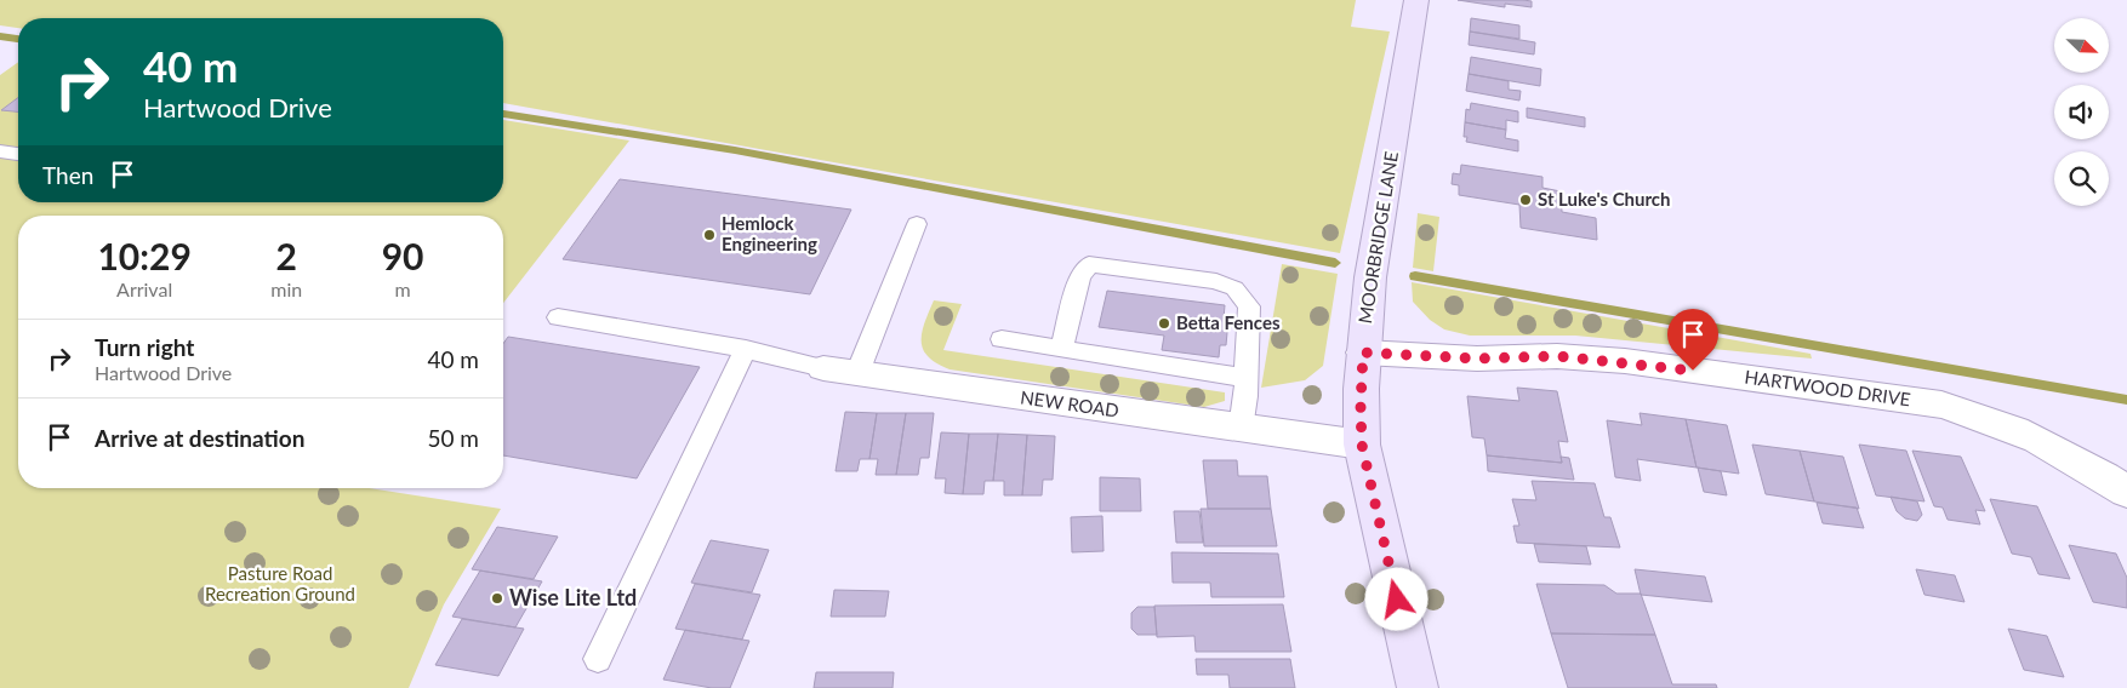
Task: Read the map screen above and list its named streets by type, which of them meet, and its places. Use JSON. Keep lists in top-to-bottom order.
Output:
{
  "streets": {
    "street": ["MOORBRIDGE LANE", "HARTWOOD DRIVE", "NEW ROAD"]
  },
  "crossings": [
    ["MOORBRIDGE LANE", "HARTWOOD DRIVE"],
    ["MOORBRIDGE LANE", "NEW ROAD"]
  ],
  "parks": ["Pasture Road Recreation Ground"],
  "places": [
    "St Luke's Church",
    "Hemlock Engineering",
    "Betta Fences",
    "Wise Lite Ltd"
  ],
  "north": "bottom right",
  "page": {
    "turn": ["40 m", "Hartwood Drive"],
    "then": "Then",
    "eta": [
      "10:29",
      "Arrival",
      "2",
      "min",
      "90",
      "m"
    ],
    "list": [
      {
        "name": "Turn right",
        "note": "Hartwood Drive",
        "value": "40 m"
      },
      {
        "name": "Arrive at destination",
        "value": "50 m"
      }
    ]
  }
}
